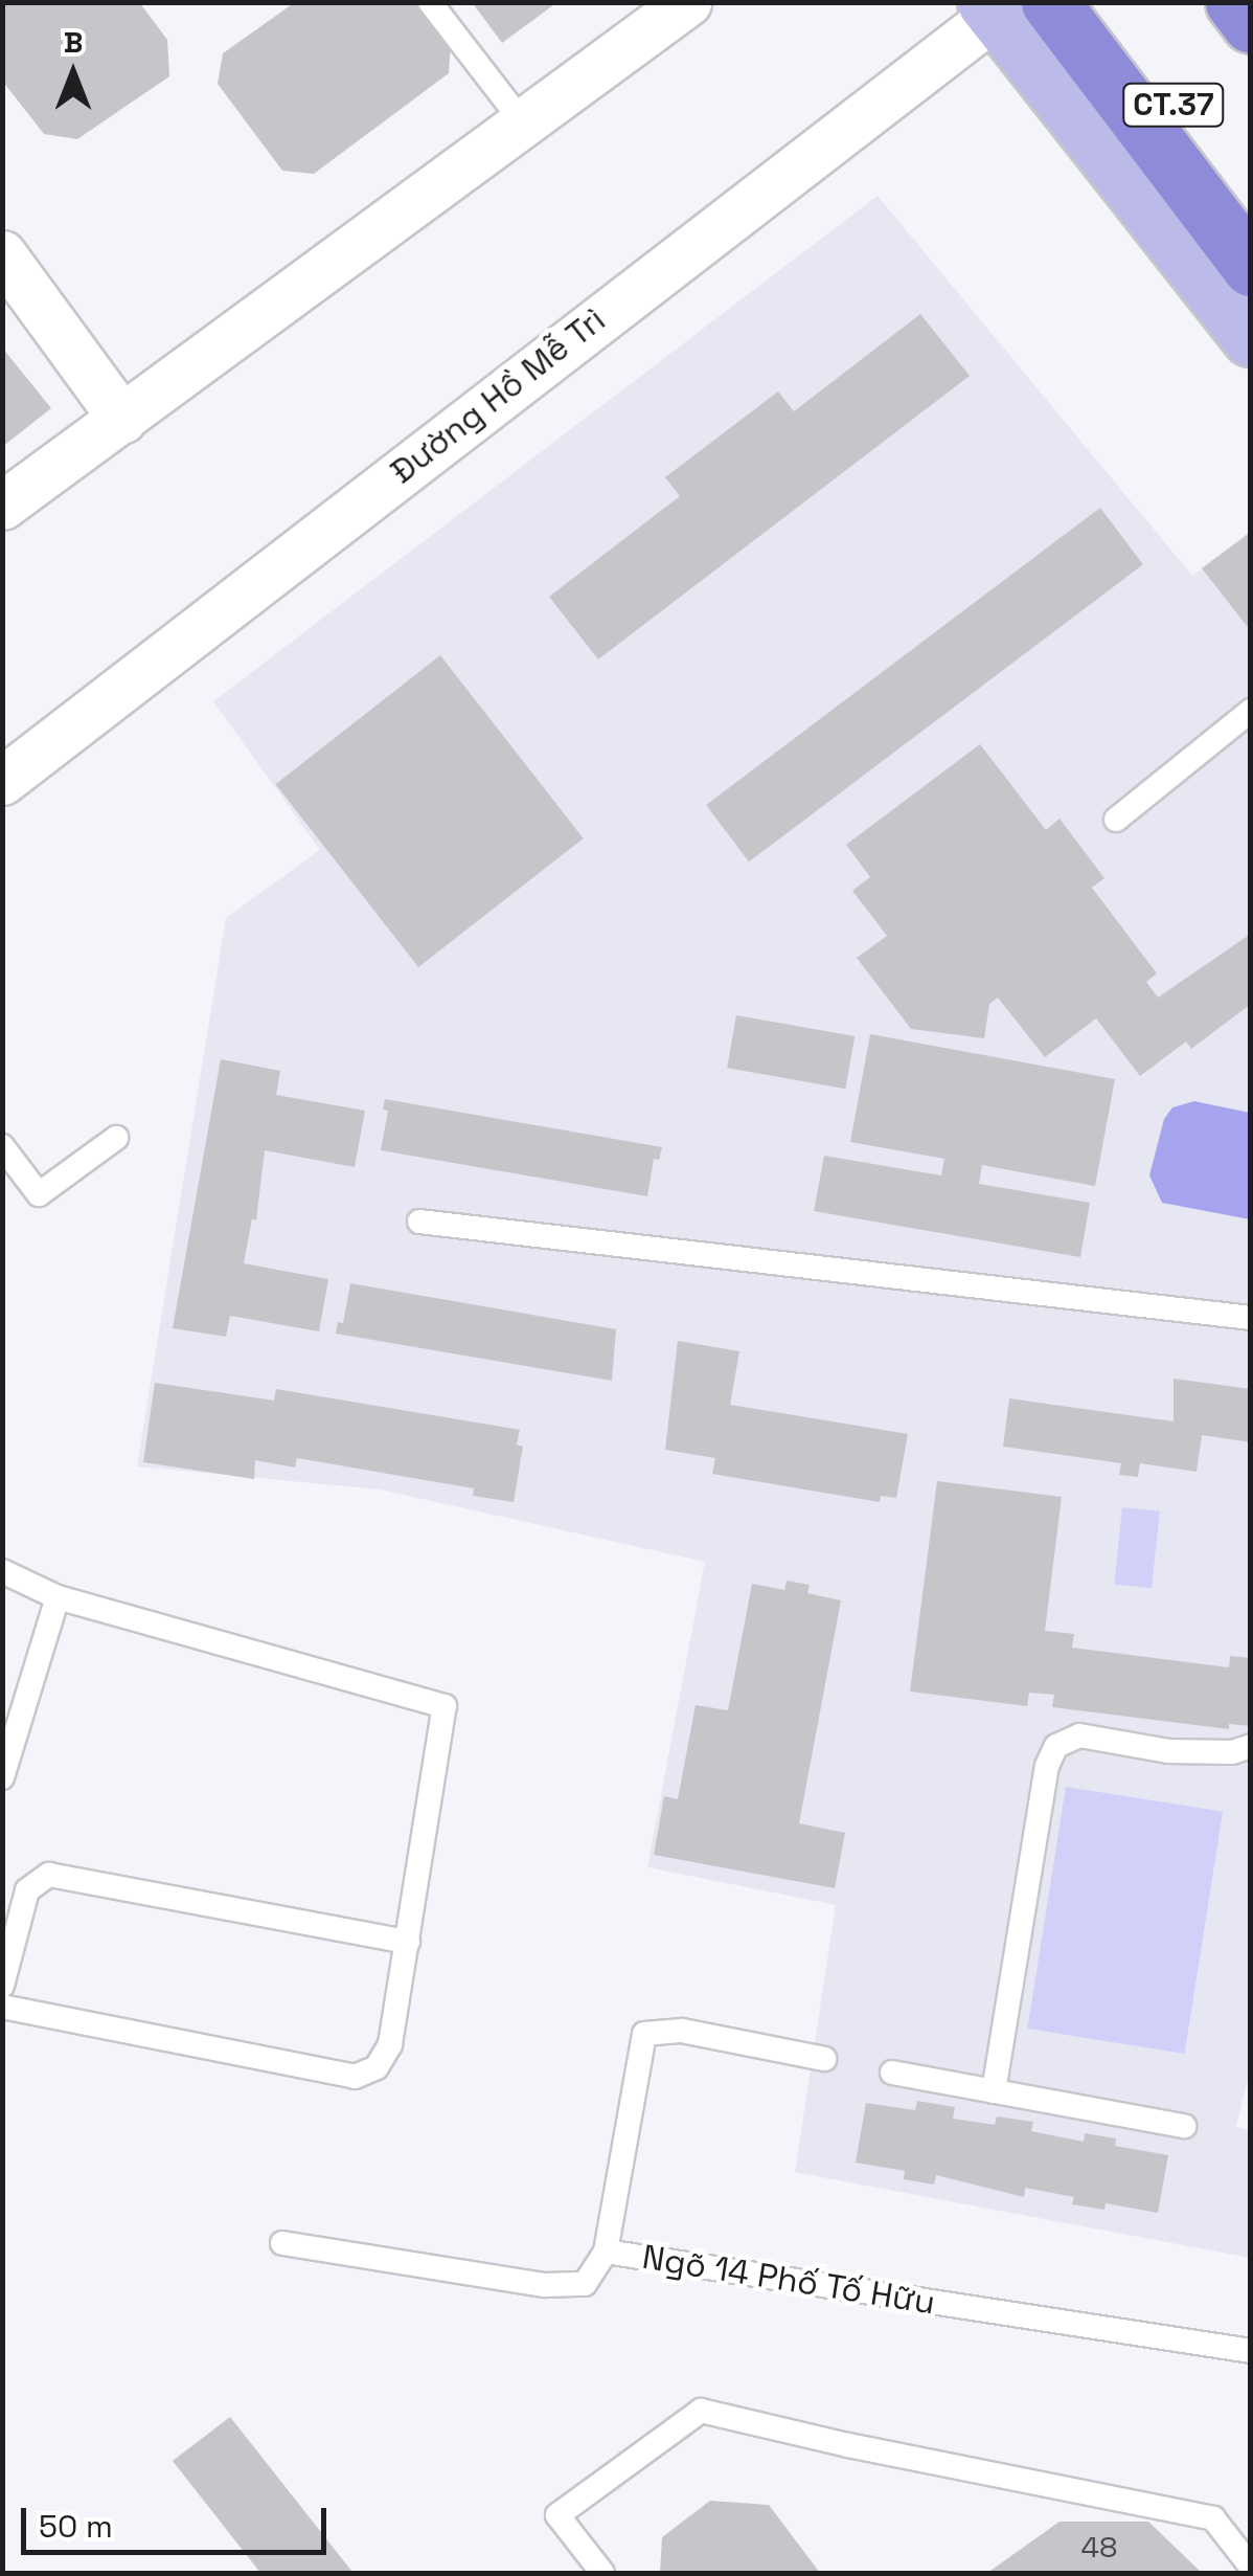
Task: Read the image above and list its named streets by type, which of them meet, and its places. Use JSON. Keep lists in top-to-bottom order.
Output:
{
  "streets": {
    "highway": ["CT.37"],
    "street": ["Đường Hồ Mễ Trì"],
    "lane": ["Ngõ 14 Phố Tố Hữu"]
  },
  "house_numbers": ["48"],
  "scale_bar": "50 m",
  "north": "top"
}
